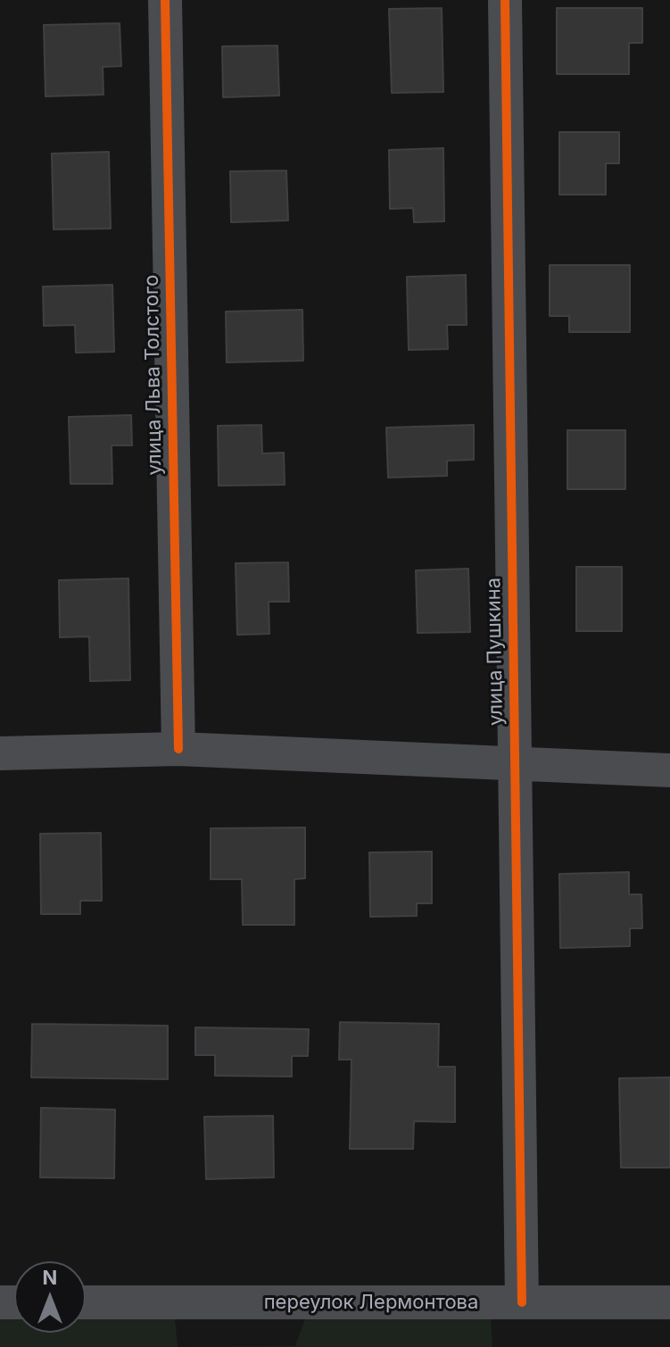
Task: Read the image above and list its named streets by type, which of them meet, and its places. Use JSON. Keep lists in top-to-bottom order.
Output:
{
  "streets": {
    "street": ["улица Льва Толстого", "улица Пушкина", "переулок Лермонтова"]
  },
  "crossings": [
    ["улица Пушкина", "переулок Лермонтова"]
  ],
  "north": "top"
}
